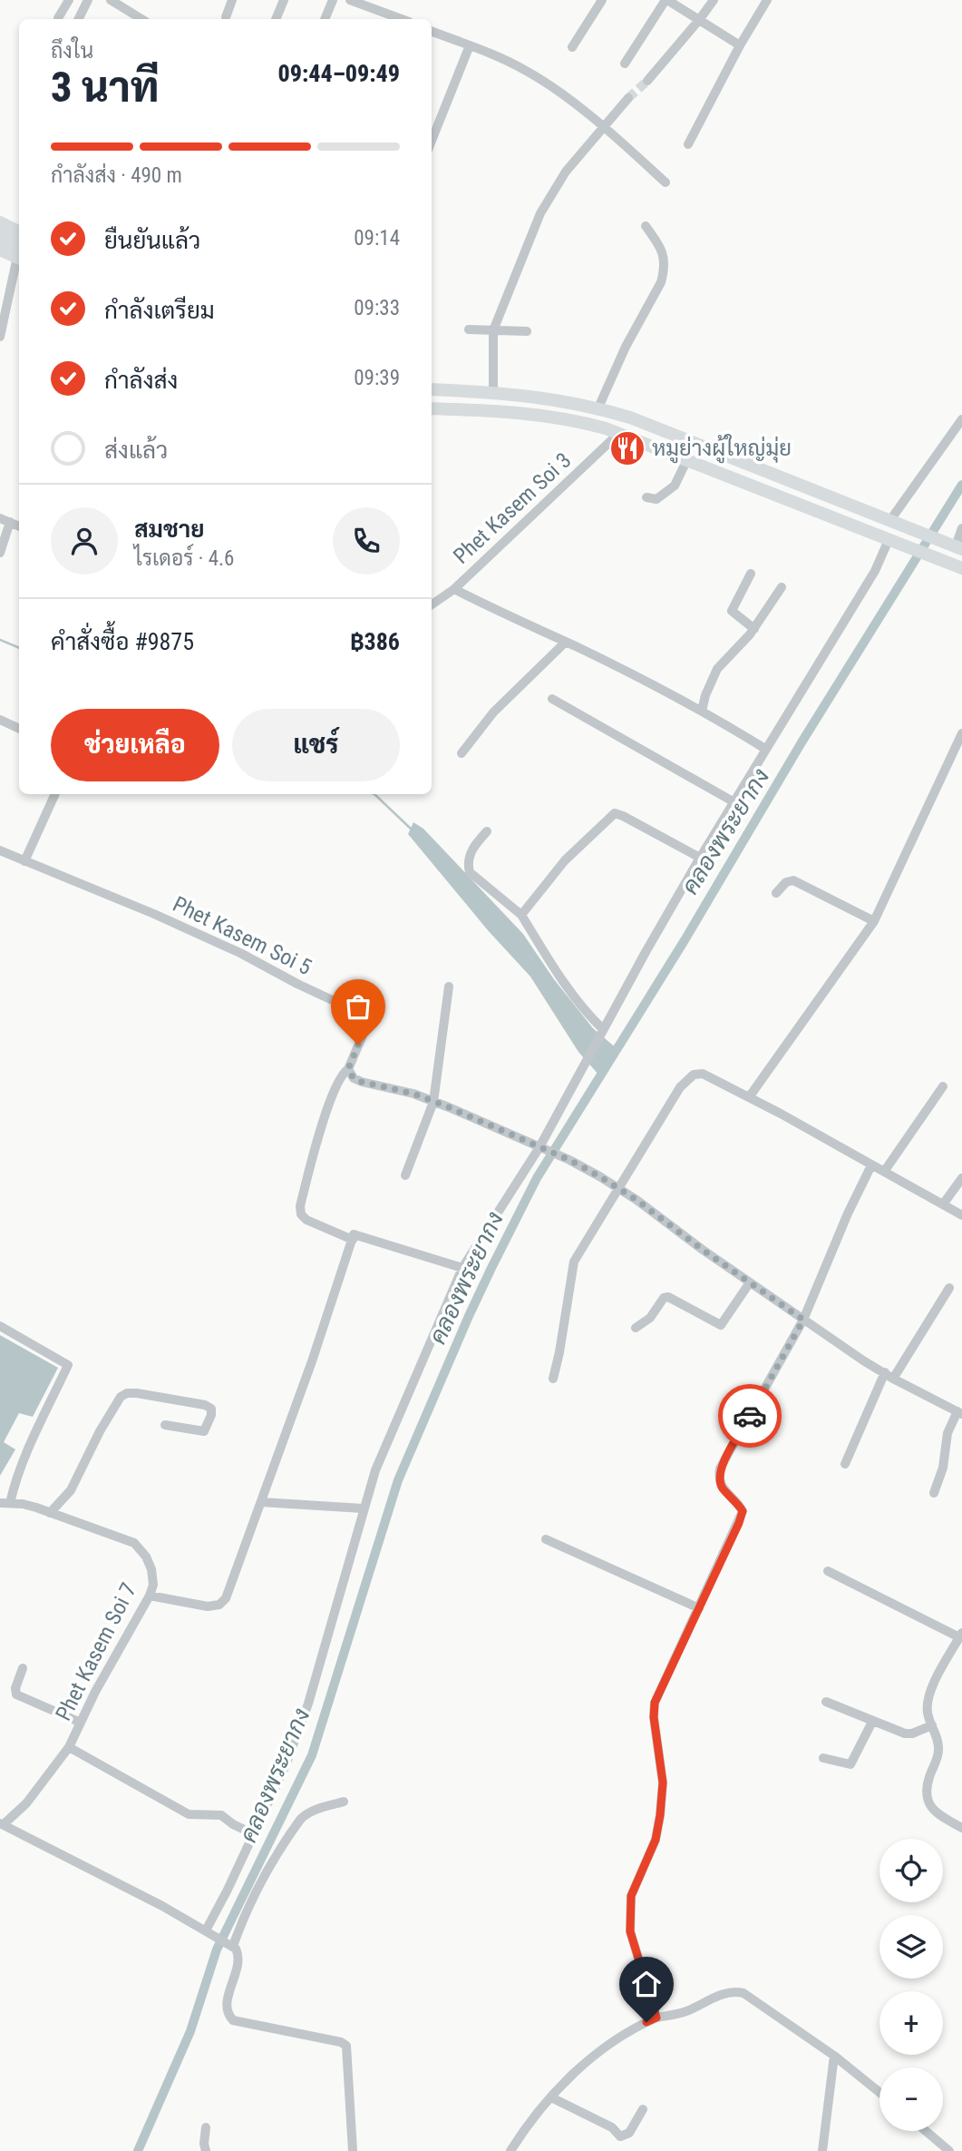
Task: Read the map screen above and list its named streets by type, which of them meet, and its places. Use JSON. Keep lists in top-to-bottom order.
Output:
{
  "streets": {
    "street": ["Phet Kasem Soi 3", "Phet Kasem Soi 5", "Phet Kasem Soi 7"]
  },
  "water": ["คลองพระยากง"],
  "places": {
    "restaurant": ["หมูย่างผู้ใหญ่มุ่ย"]
  },
  "page": {
    "heading": ["3 นาที", "ถึงใน", "09:44–09:49"],
    "panel": [
      "สมชาย",
      "ไรเดอร์ · 4.6",
      "คำสั่งซื้อ #9875",
      "฿386"
    ],
    "bar": "กำลังส่ง · 490 m",
    "list": [
      ["ยืนยันแล้ว", "09:14"],
      ["กำลังเตรียม", "09:33"],
      ["กำลังส่ง", "09:39"],
      "ส่งแล้ว"
    ],
    "buttons": ["ช่วยเหลือ", "แชร์"],
    "map_buttons": ["+", "−"]
  }
}
